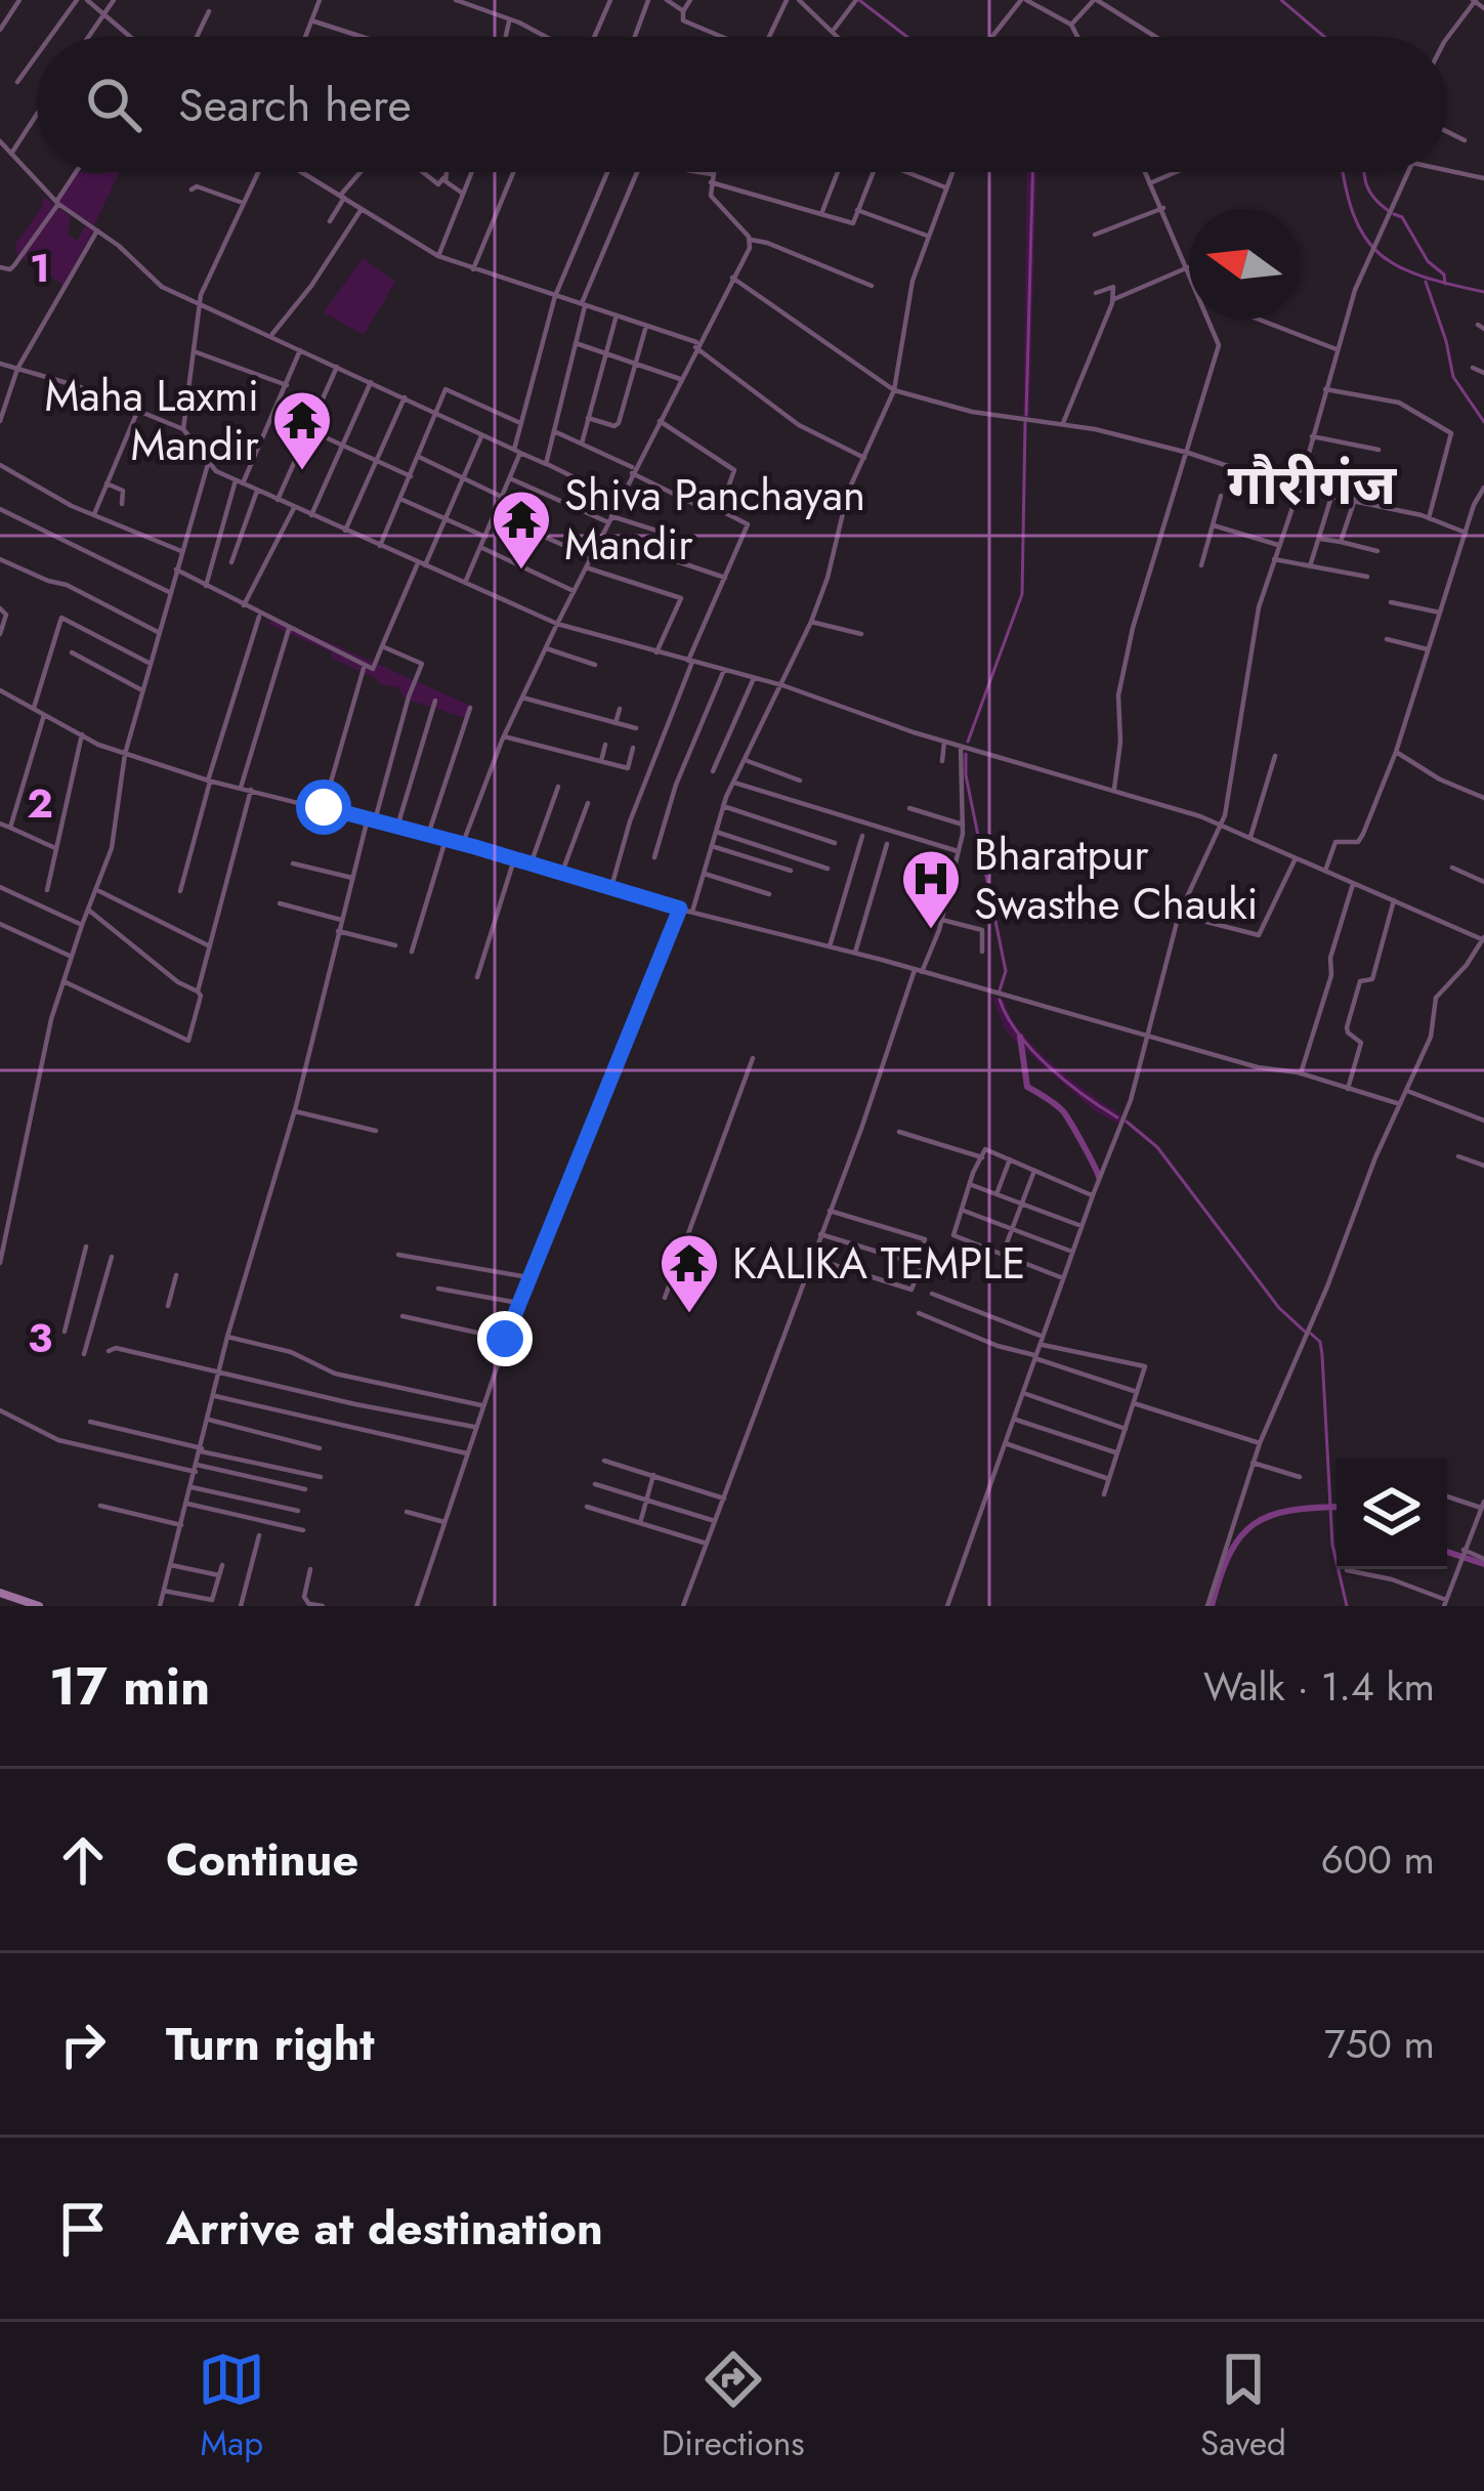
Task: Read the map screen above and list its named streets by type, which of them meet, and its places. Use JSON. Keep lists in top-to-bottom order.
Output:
{
  "districts": ["गौरीगंज"],
  "places": {
    "temple": ["Maha Laxmi Mandir", "Shiva Panchayan Mandir", "KALIKA TEMPLE"],
    "hospital": ["Bharatpur Swasthe Chauki"]
  },
  "north": "left",
  "page": {
    "search": "Search here",
    "heading": ["17 min", "Walk · 1.4 km"],
    "list": [
      ["Continue", "600 m"],
      ["Turn right", "750 m"],
      "Arrive at destination"
    ],
    "nav": ["Map", "Directions", "Saved"]
  },
  "grid": {
    "rows": ["1", "2", "3"]
  }
}
